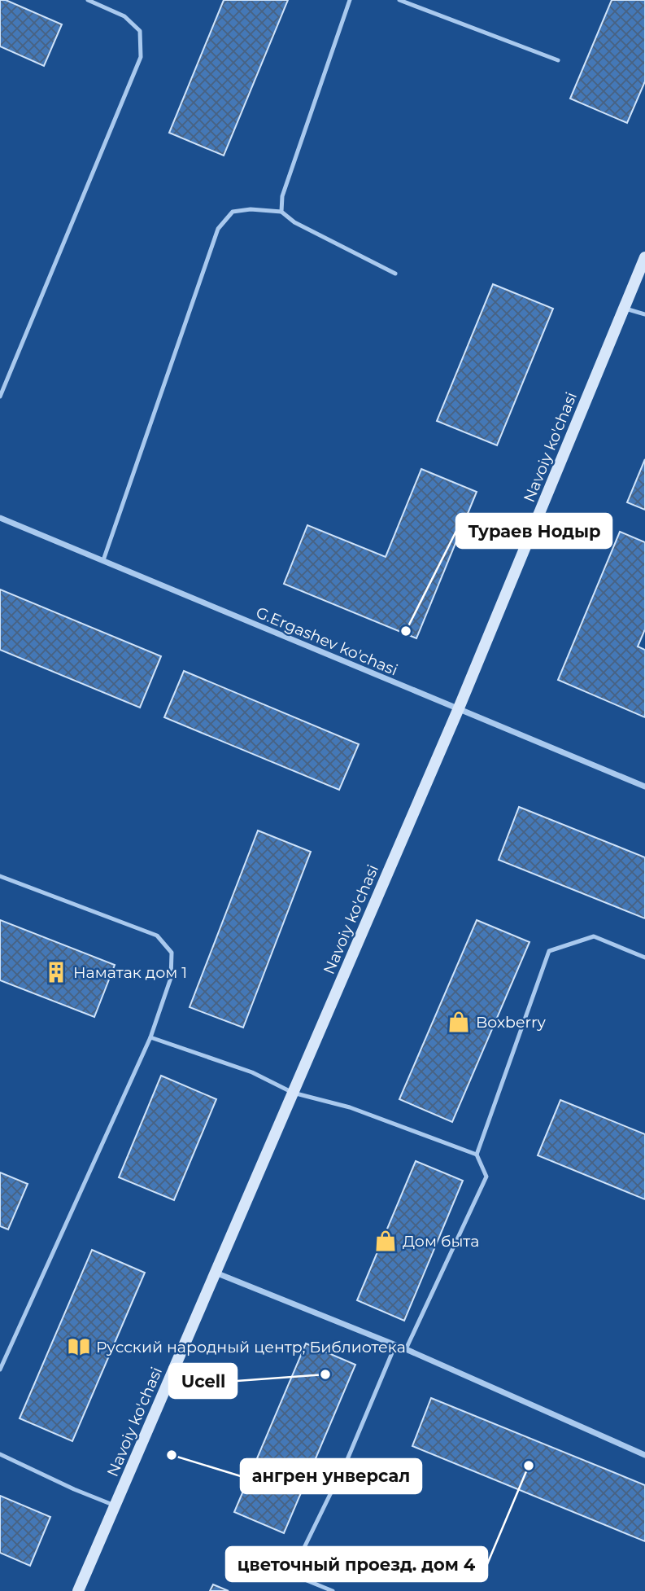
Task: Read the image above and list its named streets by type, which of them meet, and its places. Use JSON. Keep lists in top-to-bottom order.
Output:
{
  "streets": {
    "main road": ["Navoiy ko'chasi"],
    "street": ["G.Ergashev ko'chasi"]
  },
  "crossings": [
    ["Navoiy ko'chasi", "G.Ergashev ko'chasi"]
  ],
  "places": {
    "other": [
      "Тураев Нодыр",
      "Ucell",
      "ангрен унверсал",
      "цветочный проезд. дом 4"
    ],
    "building": ["Наматак дом 1"],
    "shop": ["Boxberry", "Дом быта"],
    "library": ["Русский народный центр, Библиотека"]
  }
}
